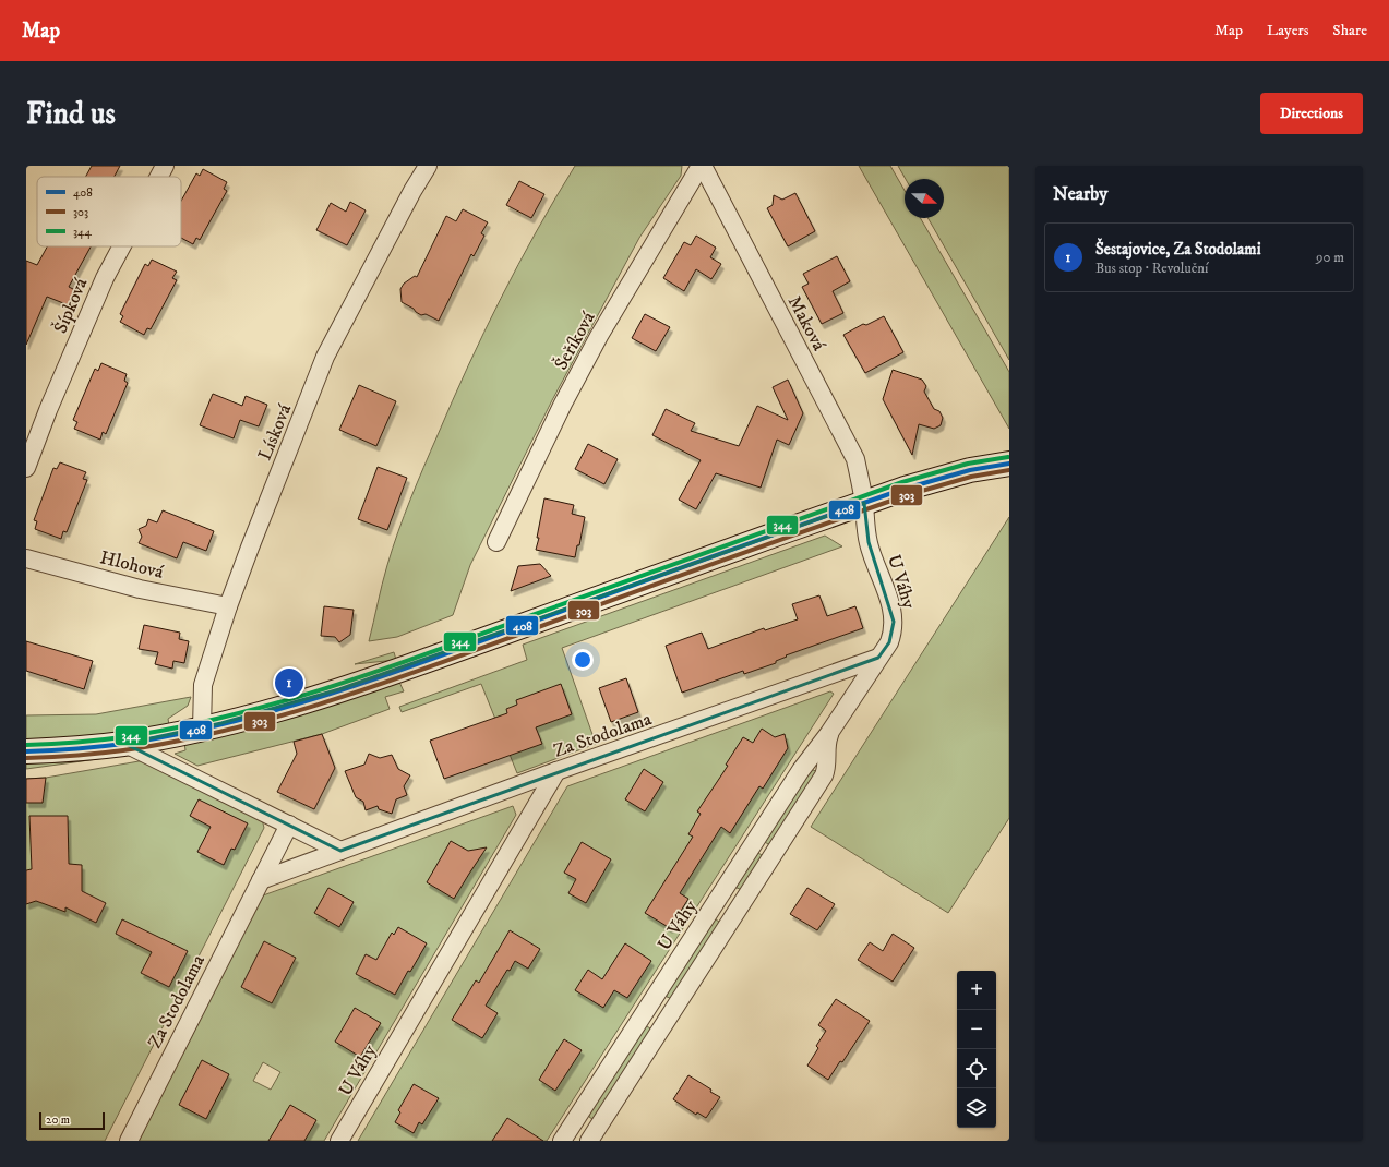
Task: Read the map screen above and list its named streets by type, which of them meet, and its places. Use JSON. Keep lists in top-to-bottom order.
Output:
{
  "streets": {
    "street": [
      "Šípková",
      "Maková",
      "Šeříková",
      "Lísková",
      "Hlohová",
      "U Váhy",
      "Za Stodolama"
    ]
  },
  "crossings": [
    ["Maková", "Šeříková"],
    ["Maková", "U Váhy"],
    ["Lísková", "Hlohová"],
    ["U Váhy", "Za Stodolama"]
  ],
  "lines": ["transit line 344", "transit line 408", "transit line 303"],
  "legend": ["408", "303", "344"],
  "scale_bar": "20 m",
  "north": "right",
  "page": {
    "header": "Map",
    "nav": ["Map", "Layers", "Share"],
    "buttons": "Directions",
    "title": "Find us",
    "heading": "Nearby",
    "list": [
      {
        "mark": "1",
        "name": "Šestajovice, Za Stodolami",
        "note": "Bus stop · Revoluční",
        "value": "90 m"
      }
    ],
    "pins": "1",
    "map_buttons": ["+", "−"],
    "scale": "20 m"
  }
}
